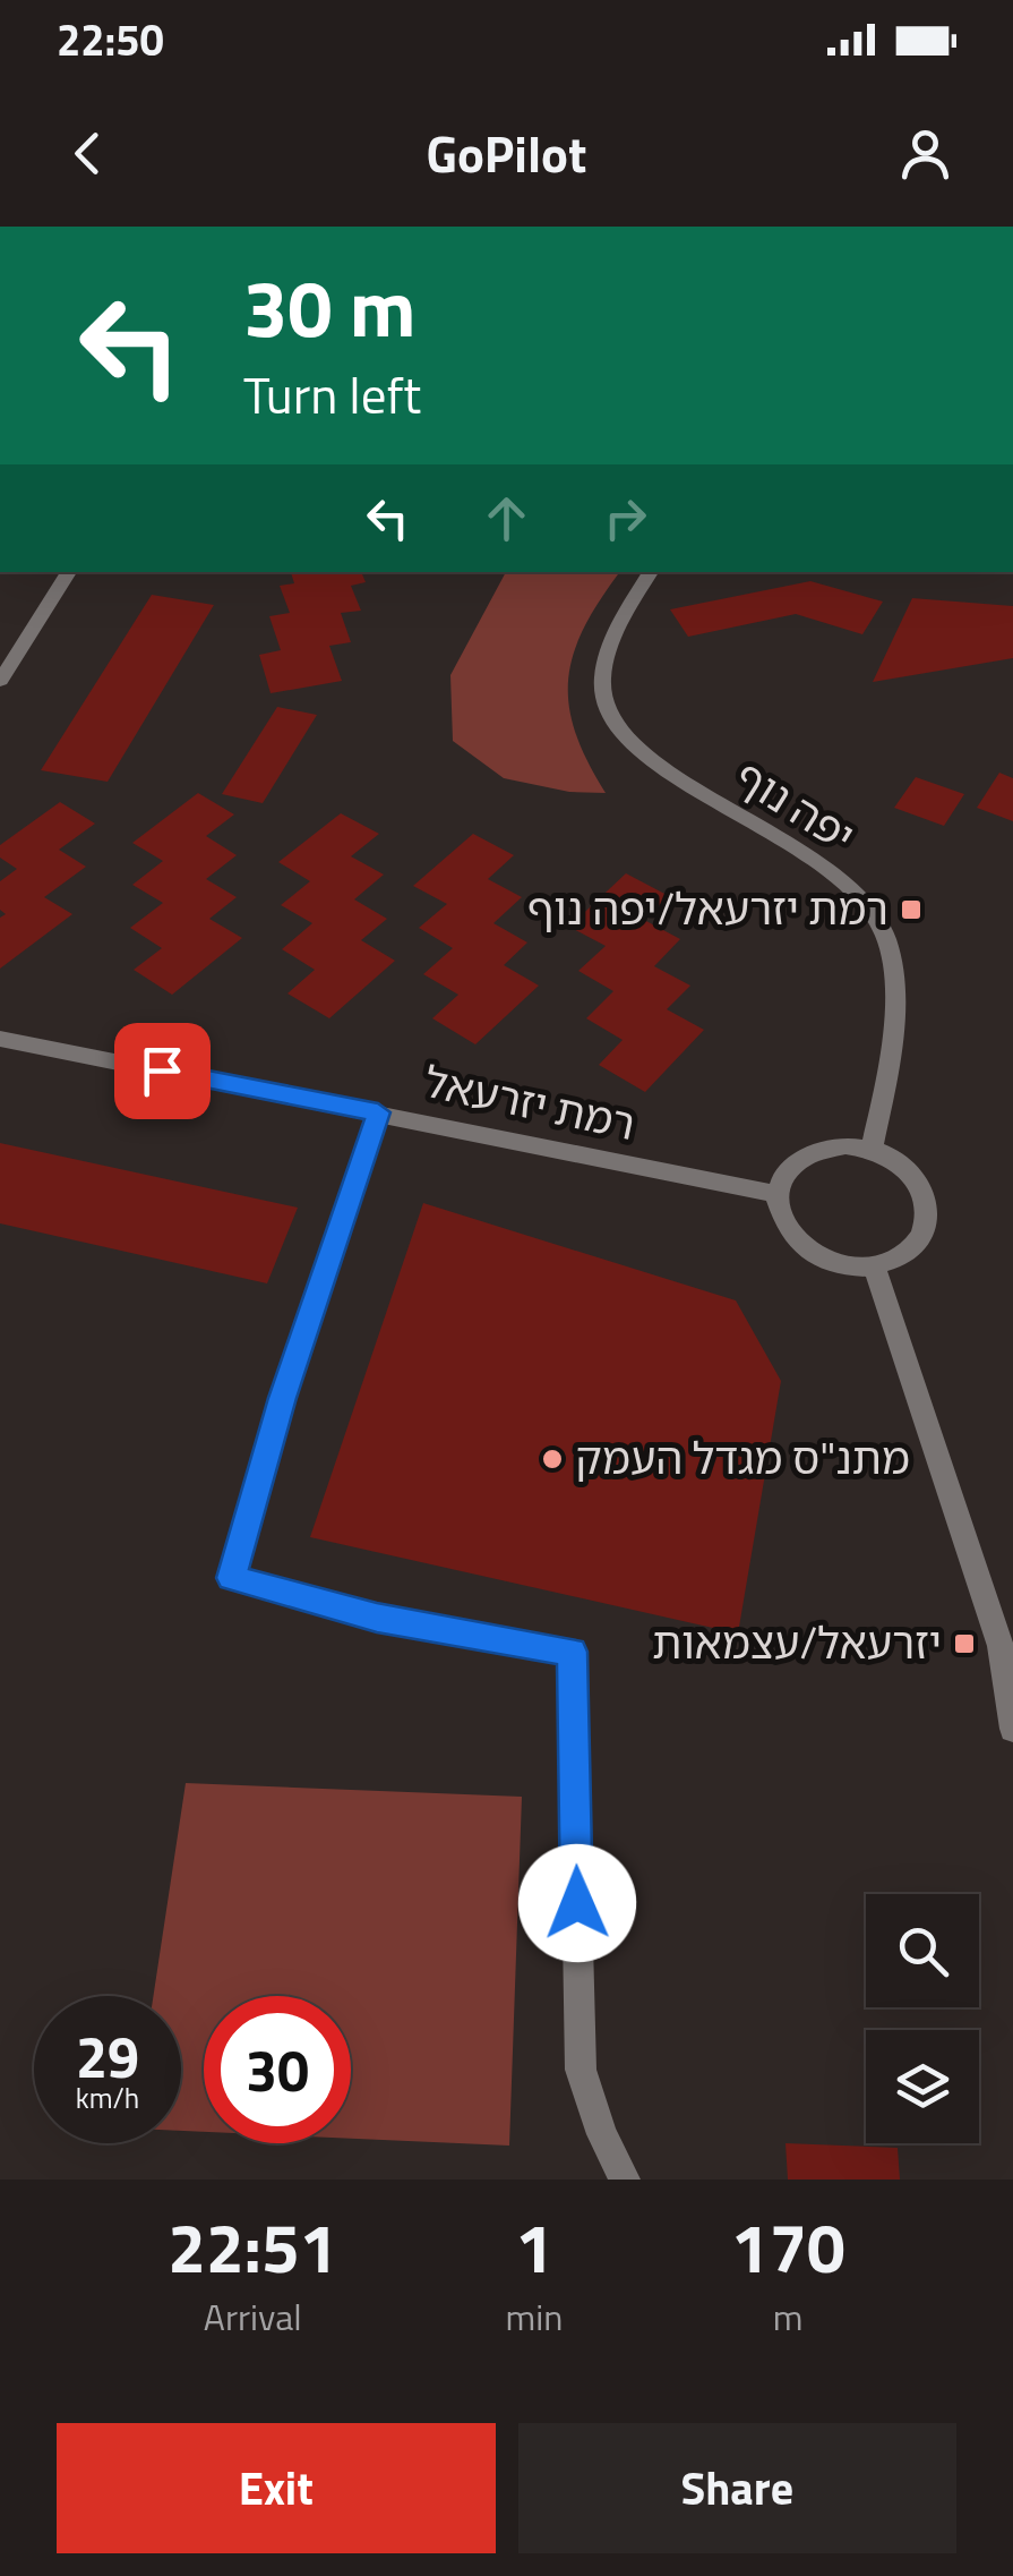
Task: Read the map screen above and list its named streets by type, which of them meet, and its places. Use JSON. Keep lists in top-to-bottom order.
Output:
{
  "streets": {
    "street": ["יפה נוף", "רמת יזרעאל"]
  },
  "crossings": [
    ["יפה נוף", "רמת יזרעאל"]
  ],
  "places": {
    "transit": ["רמת יזרעאל/יפה נוף", "יזרעאל/עצמאות"],
    "other": ["מתנ\"ס מגדל העמק"]
  },
  "page": {
    "status": "22:50",
    "header": "GoPilot",
    "turn": ["30 m", "Turn left"],
    "speed": "29 km/h",
    "limit": "30",
    "eta": [
      "22:51",
      "Arrival",
      "1",
      "min",
      "170",
      "m"
    ],
    "buttons": ["Exit", "Share"]
  }
}
